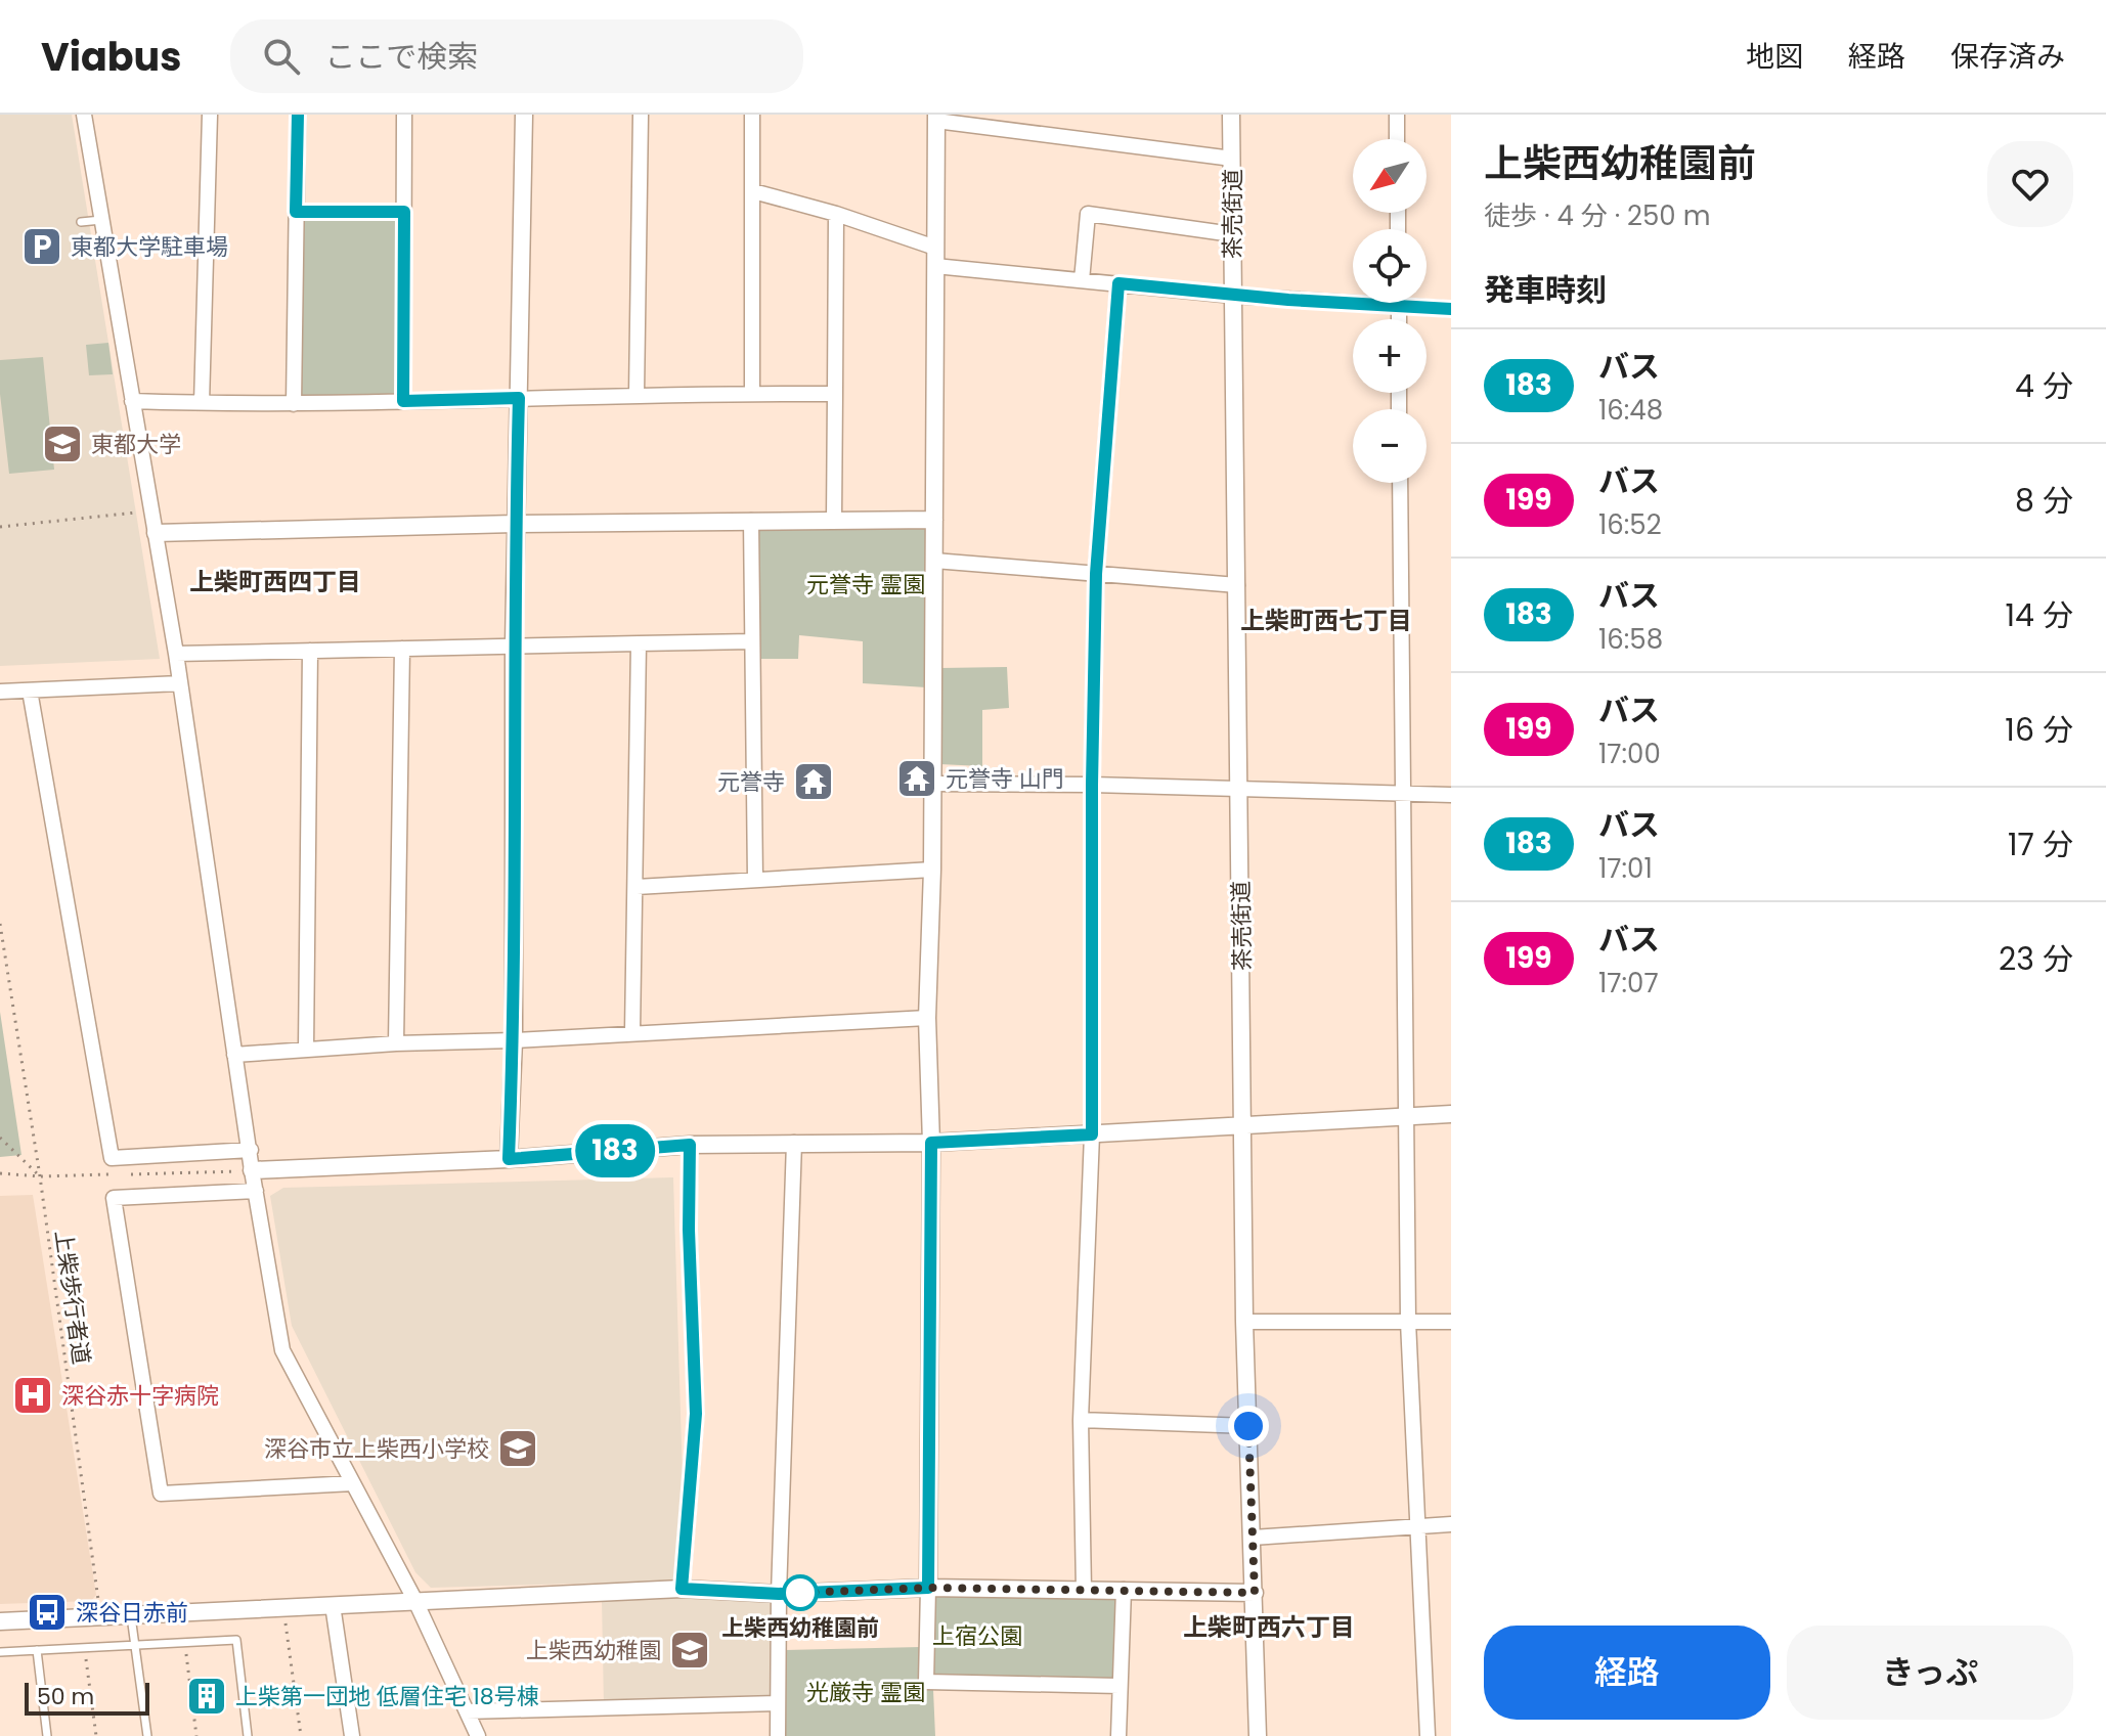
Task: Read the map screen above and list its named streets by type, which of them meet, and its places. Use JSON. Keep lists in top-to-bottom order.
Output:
{
  "streets": {
    "street": ["茶売街道"],
    "path": ["上柴歩行者道"]
  },
  "districts": ["上柴町西四丁目", "上柴町西七丁目", "上柴町西六丁目"],
  "parks": ["元誉寺 霊園", "上宿公園", "光厳寺 霊園"],
  "places": {
    "parking": ["東都大学駐車場"],
    "school or university": ["東都大学", "深谷市立上柴西小学校", "上柴西幼稚園"],
    "temple": ["元誉寺 山門", "元誉寺"],
    "hospital": ["深谷赤十字病院"],
    "other": ["上柴西幼稚園前"],
    "bus stop": ["深谷日赤前"],
    "building": ["上柴第一団地 低層住宅 18号棟"]
  },
  "lines": ["bus line 183"],
  "scale_bar": "50 m",
  "north": "bottom left",
  "page": {
    "header": "Viabus",
    "search": "ここで検索",
    "nav": ["地図", "経路", "保存済み"],
    "on_map": "183",
    "heading": [
      ["上柴西幼稚園前", "徒歩 · 4 分 · 250 m"],
      "発車時刻"
    ],
    "map_buttons": ["+", "−"],
    "list": [
      {
        "mark": "183",
        "name": "バス",
        "note": "16:48",
        "value": "4 分"
      },
      {
        "mark": "199",
        "name": "バス",
        "note": "16:52",
        "value": "8 分"
      },
      {
        "mark": "183",
        "name": "バス",
        "note": "16:58",
        "value": "14 分"
      },
      {
        "mark": "199",
        "name": "バス",
        "note": "17:00",
        "value": "16 分"
      },
      {
        "mark": "183",
        "name": "バス",
        "note": "17:01",
        "value": "17 分"
      },
      {
        "mark": "199",
        "name": "バス",
        "note": "17:07",
        "value": "23 分"
      }
    ],
    "buttons": ["経路", "きっぷ"],
    "scale": "50 m"
  }
}
